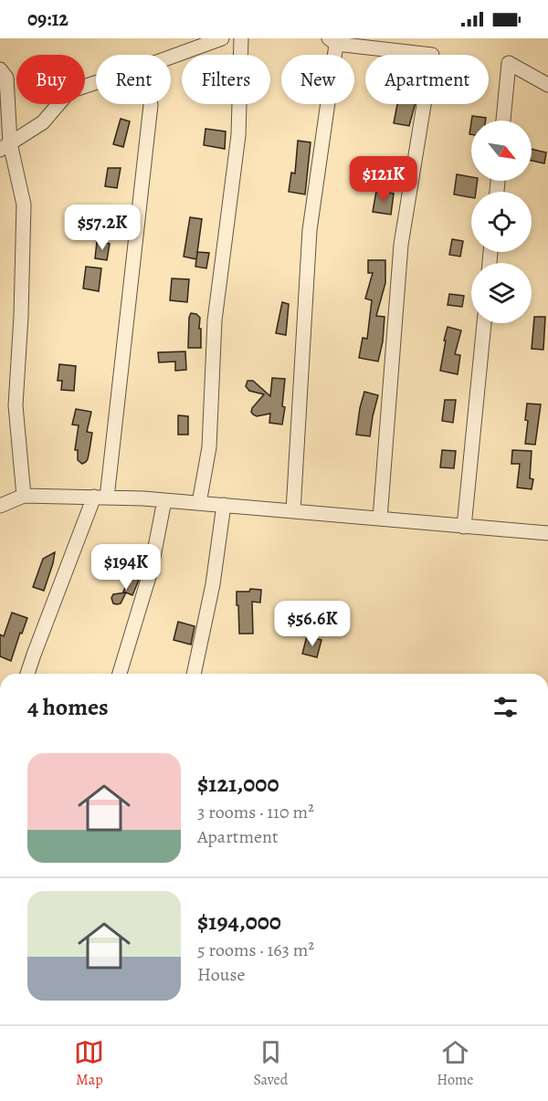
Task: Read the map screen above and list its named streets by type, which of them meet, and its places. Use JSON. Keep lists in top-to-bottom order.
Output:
{
  "north": "bottom right",
  "page": {
    "status": "09:12",
    "chip": [
      "Buy",
      "Rent",
      "Filters",
      "New",
      "Apartment"
    ],
    "price": [
      "$121K",
      "$57.2K",
      "$194K",
      "$56.6K"
    ],
    "heading": "4 homes",
    "list": [
      {
        "name": "$121,000",
        "note": "3 rooms · 110 m² · Apartment"
      },
      {
        "name": "$194,000",
        "note": "5 rooms · 163 m² · House"
      }
    ],
    "tabs": ["Map", "Saved", "Home"]
  }
}
